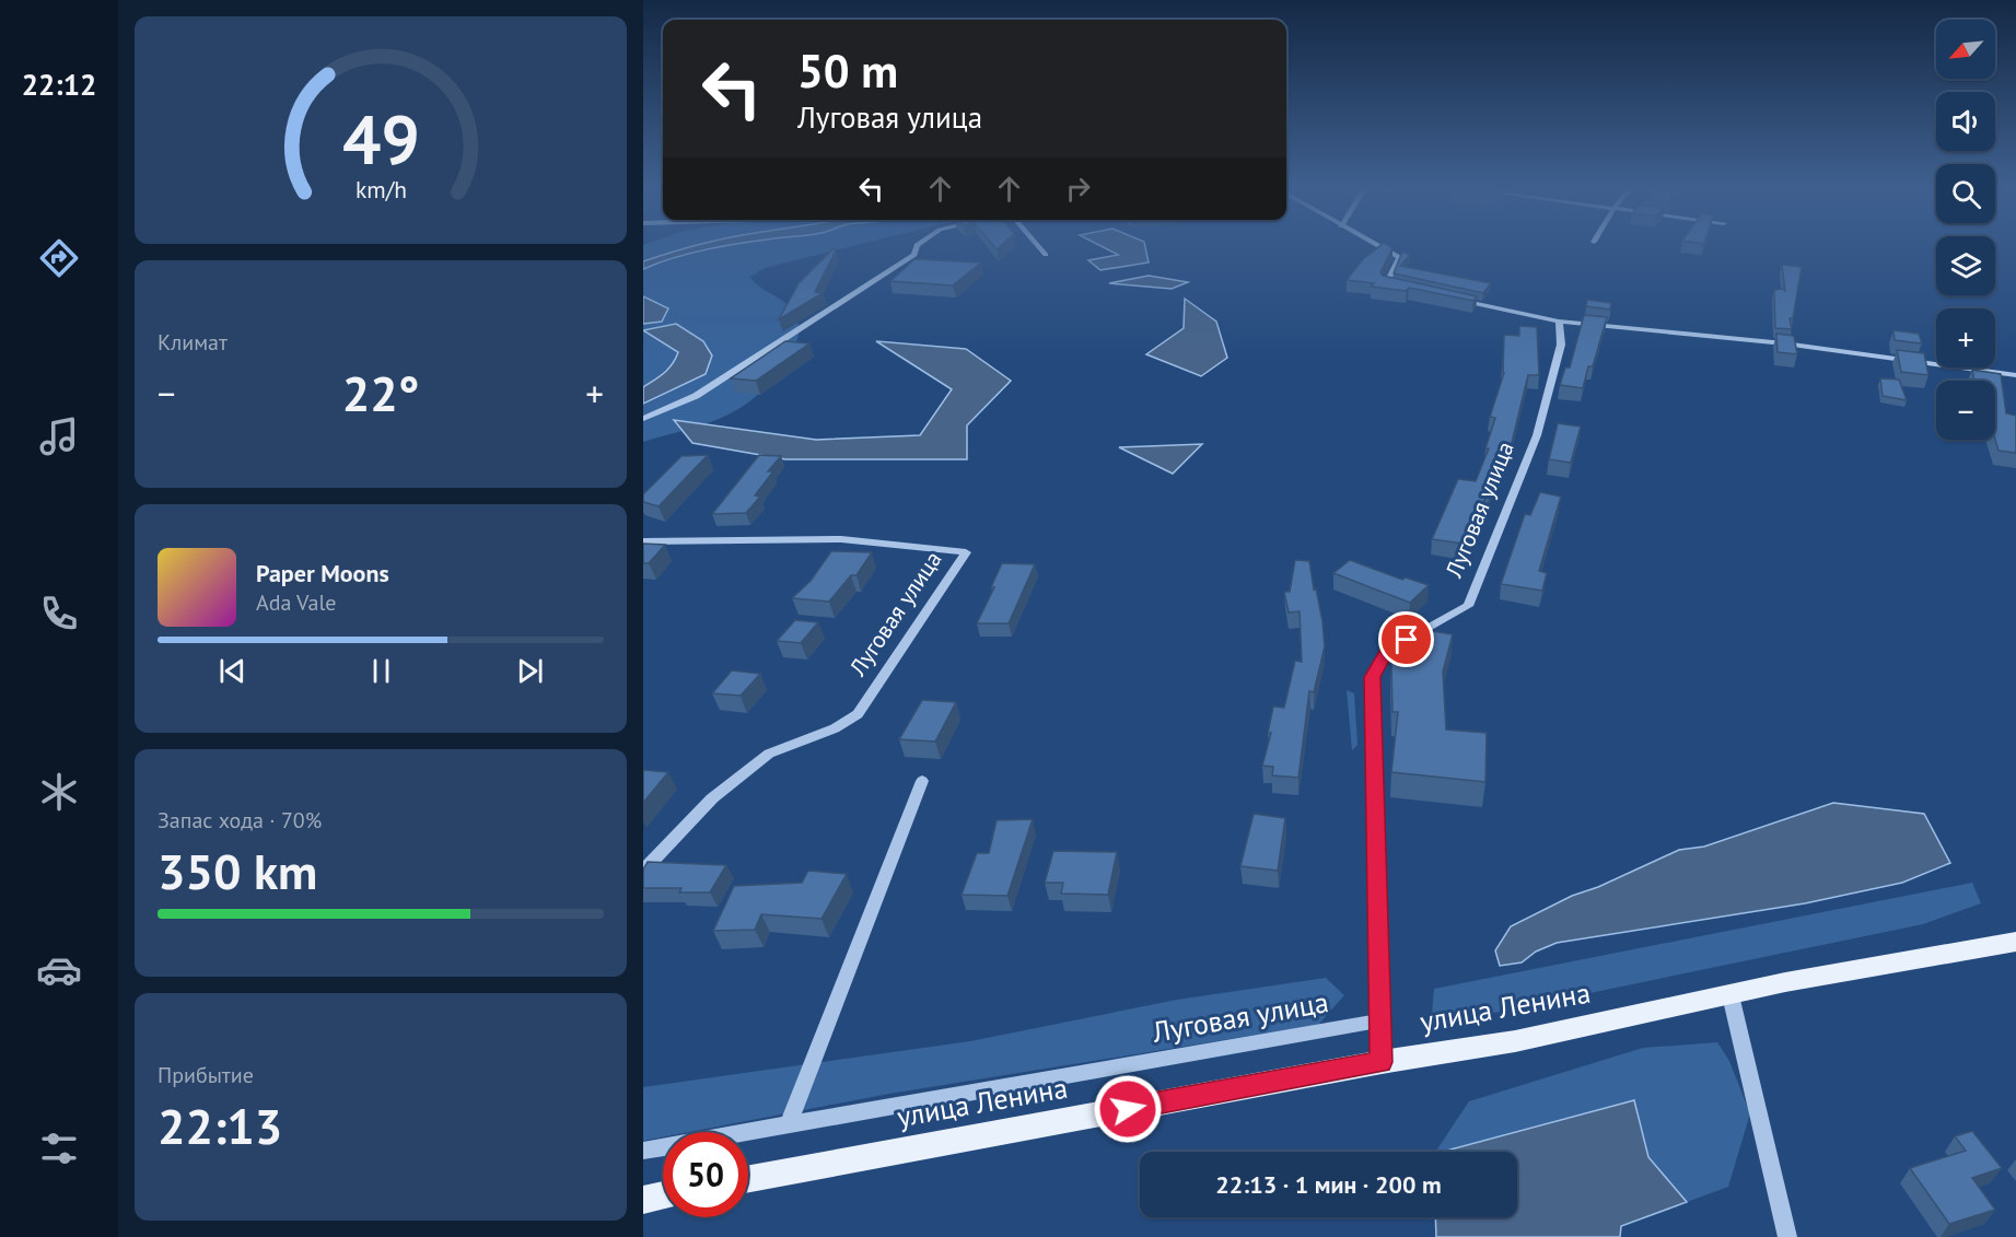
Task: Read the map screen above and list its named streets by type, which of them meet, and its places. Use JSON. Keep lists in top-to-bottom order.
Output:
{
  "streets": {
    "main road": ["улица Ленина"],
    "street": ["Луговая улица"]
  },
  "crossings": [
    ["Луговая улица", "улица Ленина"]
  ],
  "north": "bottom left",
  "page": {
    "tabs": "22:12",
    "map_buttons": ["+", "−"],
    "turn": ["50 m", "Луговая улица"],
    "tile": [
      "Климат",
      ["Запас хода · 70%", "350 km"],
      ["Прибытие", "22:13"]
    ],
    "heat": ["−", "22°", "+"],
    "song": ["Paper Moons", "Ada Vale"],
    "limit": "50",
    "trip": "22:13 · 1 мин · 200 m",
    "gauge": ["49", "km/h"]
  }
}
